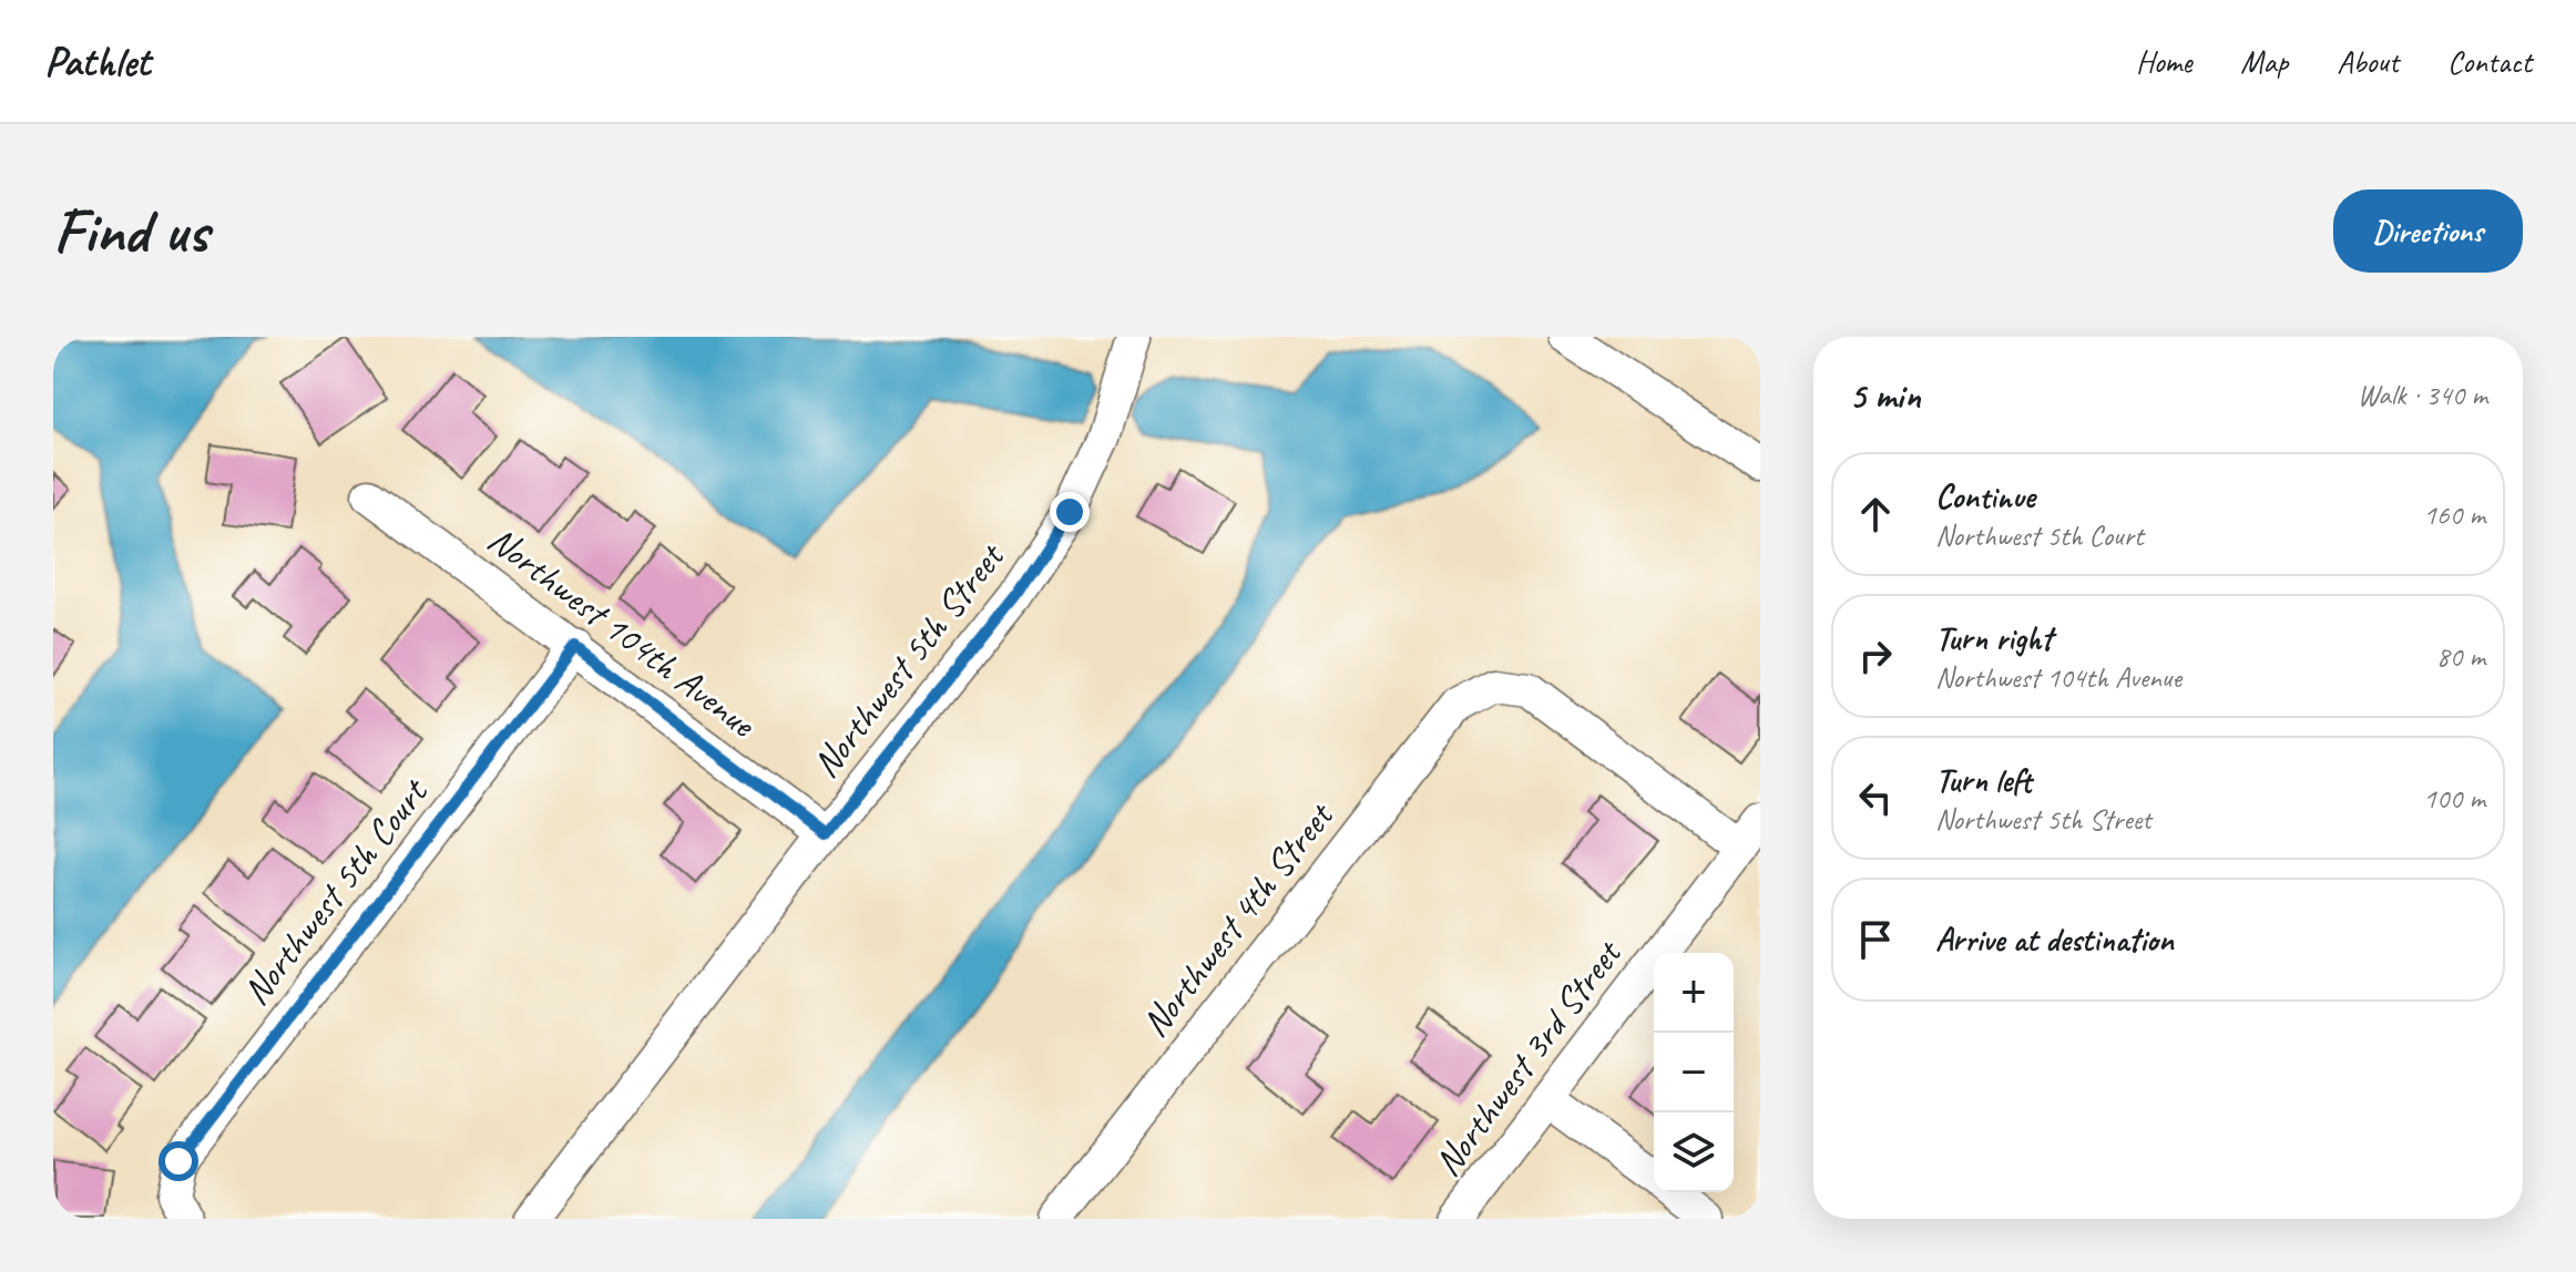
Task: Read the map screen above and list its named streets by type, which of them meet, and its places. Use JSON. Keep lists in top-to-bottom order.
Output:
{
  "streets": {
    "street": [
      "Northwest 104th Avenue",
      "Northwest 5th Street",
      "Northwest 5th Court",
      "Northwest 4th Street",
      "Northwest 3rd Street"
    ]
  },
  "crossings": [
    ["Northwest 104th Avenue", "Northwest 5th Street"],
    ["Northwest 104th Avenue", "Northwest 5th Court"],
    ["Northwest 4th Street", "Northwest 3rd Street"]
  ],
  "page": {
    "header": "Pathlet",
    "nav": [
      "Home",
      "Map",
      "About",
      "Contact"
    ],
    "buttons": "Directions",
    "title": "Find us",
    "heading": ["5 min", "Walk · 340 m"],
    "list": [
      ["Continue", "Northwest 5th Court", "160 m"],
      ["Turn right", "Northwest 104th Avenue", "80 m"],
      ["Turn left", "Northwest 5th Street", "100 m"],
      "Arrive at destination"
    ],
    "map_buttons": ["+", "−"]
  }
}
